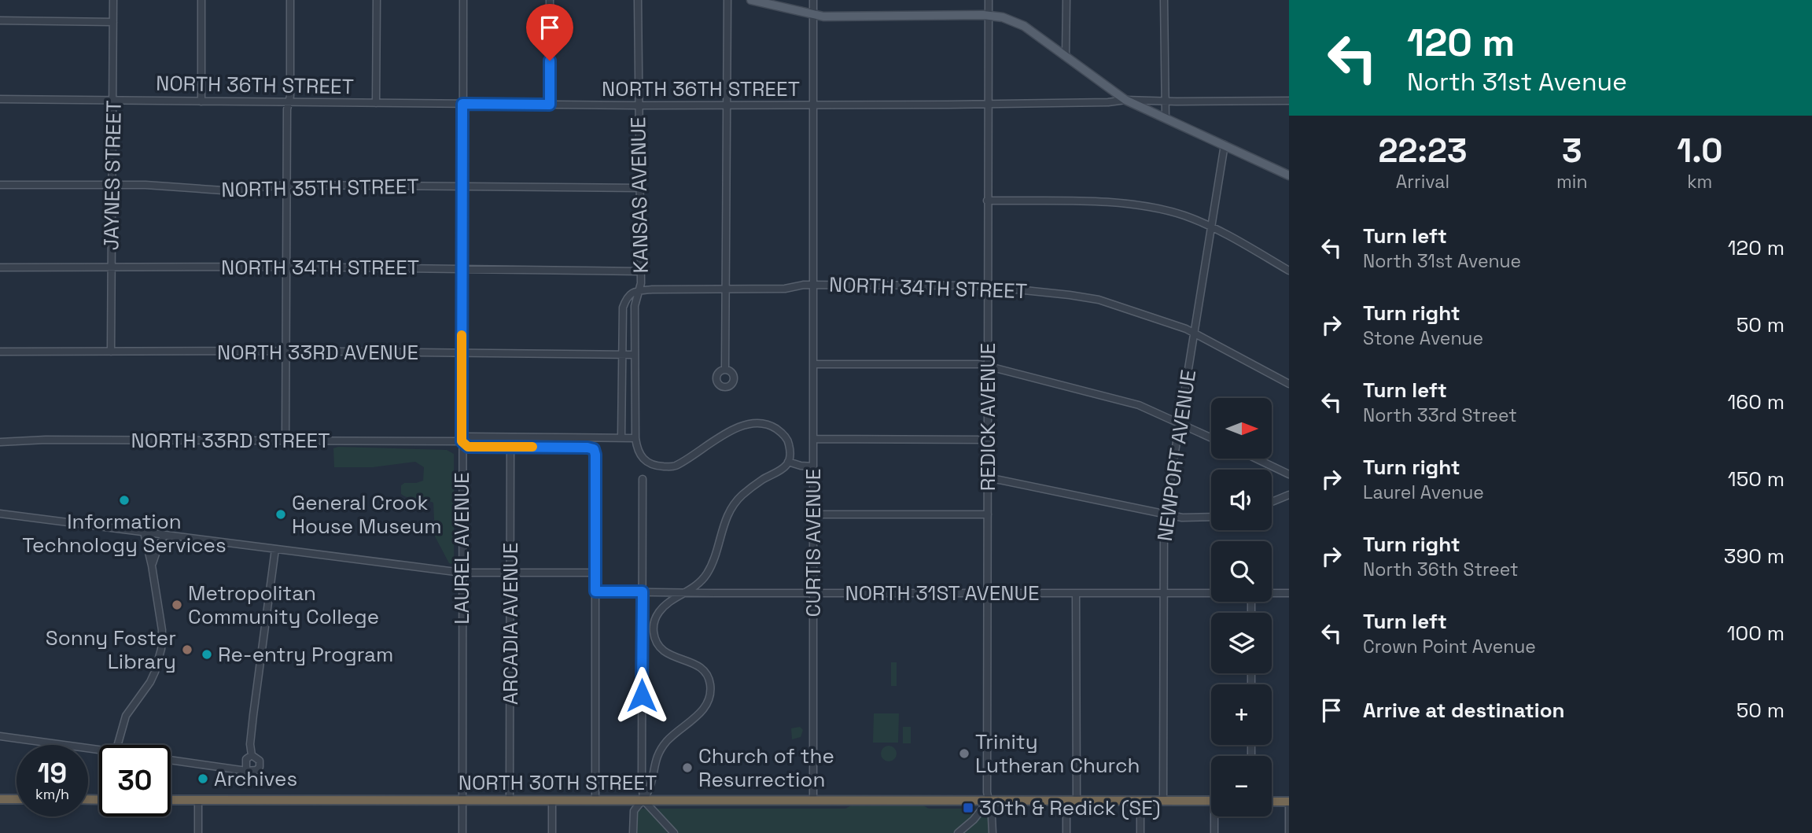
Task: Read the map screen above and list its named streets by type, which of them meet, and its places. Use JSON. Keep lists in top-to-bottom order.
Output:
{
  "streets": {
    "highway": ["NORTH 30TH STREET"],
    "main road": ["NORTH 36TH STREET"],
    "street": [
      "JAYNES STREET",
      "NORTH 35TH STREET",
      "KANSAS AVENUE",
      "NORTH 34TH STREET",
      "NORTH 33RD AVENUE",
      "REDICK AVENUE",
      "NORTH 33RD STREET",
      "NEWPORT AVENUE",
      "CURTIS AVENUE",
      "LAUREL AVENUE",
      "NORTH 31ST AVENUE",
      "ARCADIA AVENUE"
    ]
  },
  "crossings": [
    ["NORTH 36TH STREET", "JAYNES STREET"],
    ["NORTH 36TH STREET", "KANSAS AVENUE"],
    ["NORTH 36TH STREET", "REDICK AVENUE"],
    ["NORTH 36TH STREET", "NEWPORT AVENUE"],
    ["NORTH 36TH STREET", "CURTIS AVENUE"],
    ["NORTH 36TH STREET", "LAUREL AVENUE"],
    ["JAYNES STREET", "NORTH 35TH STREET"],
    ["JAYNES STREET", "NORTH 34TH STREET"],
    ["JAYNES STREET", "NORTH 33RD AVENUE"],
    ["NORTH 35TH STREET", "KANSAS AVENUE"],
    ["NORTH 35TH STREET", "LAUREL AVENUE"],
    ["KANSAS AVENUE", "NORTH 34TH STREET"],
    ["KANSAS AVENUE", "NORTH 33RD AVENUE"],
    ["KANSAS AVENUE", "NORTH 33RD STREET"],
    ["NORTH 34TH STREET", "REDICK AVENUE"],
    ["NORTH 34TH STREET", "NEWPORT AVENUE"],
    ["NORTH 34TH STREET", "CURTIS AVENUE"],
    ["NORTH 34TH STREET", "LAUREL AVENUE"],
    ["NORTH 33RD AVENUE", "LAUREL AVENUE"],
    ["REDICK AVENUE", "NORTH 31ST AVENUE"],
    ["REDICK AVENUE", "NORTH 30TH STREET"],
    ["NORTH 33RD STREET", "LAUREL AVENUE"],
    ["NORTH 33RD STREET", "ARCADIA AVENUE"],
    ["NEWPORT AVENUE", "NORTH 31ST AVENUE"],
    ["NEWPORT AVENUE", "NORTH 30TH STREET"],
    ["CURTIS AVENUE", "NORTH 31ST AVENUE"],
    ["CURTIS AVENUE", "NORTH 30TH STREET"],
    ["LAUREL AVENUE", "NORTH 30TH STREET"],
    ["ARCADIA AVENUE", "NORTH 30TH STREET"]
  ],
  "places": {
    "other": [
      "Information Technology Services",
      "General Crook House Museum",
      "Metropolitan Community College",
      "Sonny Foster Library",
      "Re-entry Program",
      "Trinity Lutheran Church",
      "Church of the Resurrection",
      "Archives"
    ],
    "transit": ["30th & Redick (SE)"]
  },
  "north": "right",
  "page": {
    "turn": ["120 m", "North 31st Avenue"],
    "eta": [
      "22:23",
      "Arrival",
      "3",
      "min",
      "1.0",
      "km"
    ],
    "list": [
      {
        "name": "Turn left",
        "note": "North 31st Avenue",
        "value": "120 m"
      },
      {
        "name": "Turn right",
        "note": "Stone Avenue",
        "value": "50 m"
      },
      {
        "name": "Turn left",
        "note": "North 33rd Street",
        "value": "160 m"
      },
      {
        "name": "Turn right",
        "note": "Laurel Avenue",
        "value": "150 m"
      },
      {
        "name": "Turn right",
        "note": "North 36th Street",
        "value": "390 m"
      },
      {
        "name": "Turn left",
        "note": "Crown Point Avenue",
        "value": "100 m"
      },
      {
        "name": "Arrive at destination",
        "value": "50 m"
      }
    ],
    "map_buttons": ["+", "−"],
    "speed": "19 km/h",
    "limit": "30"
  }
}
